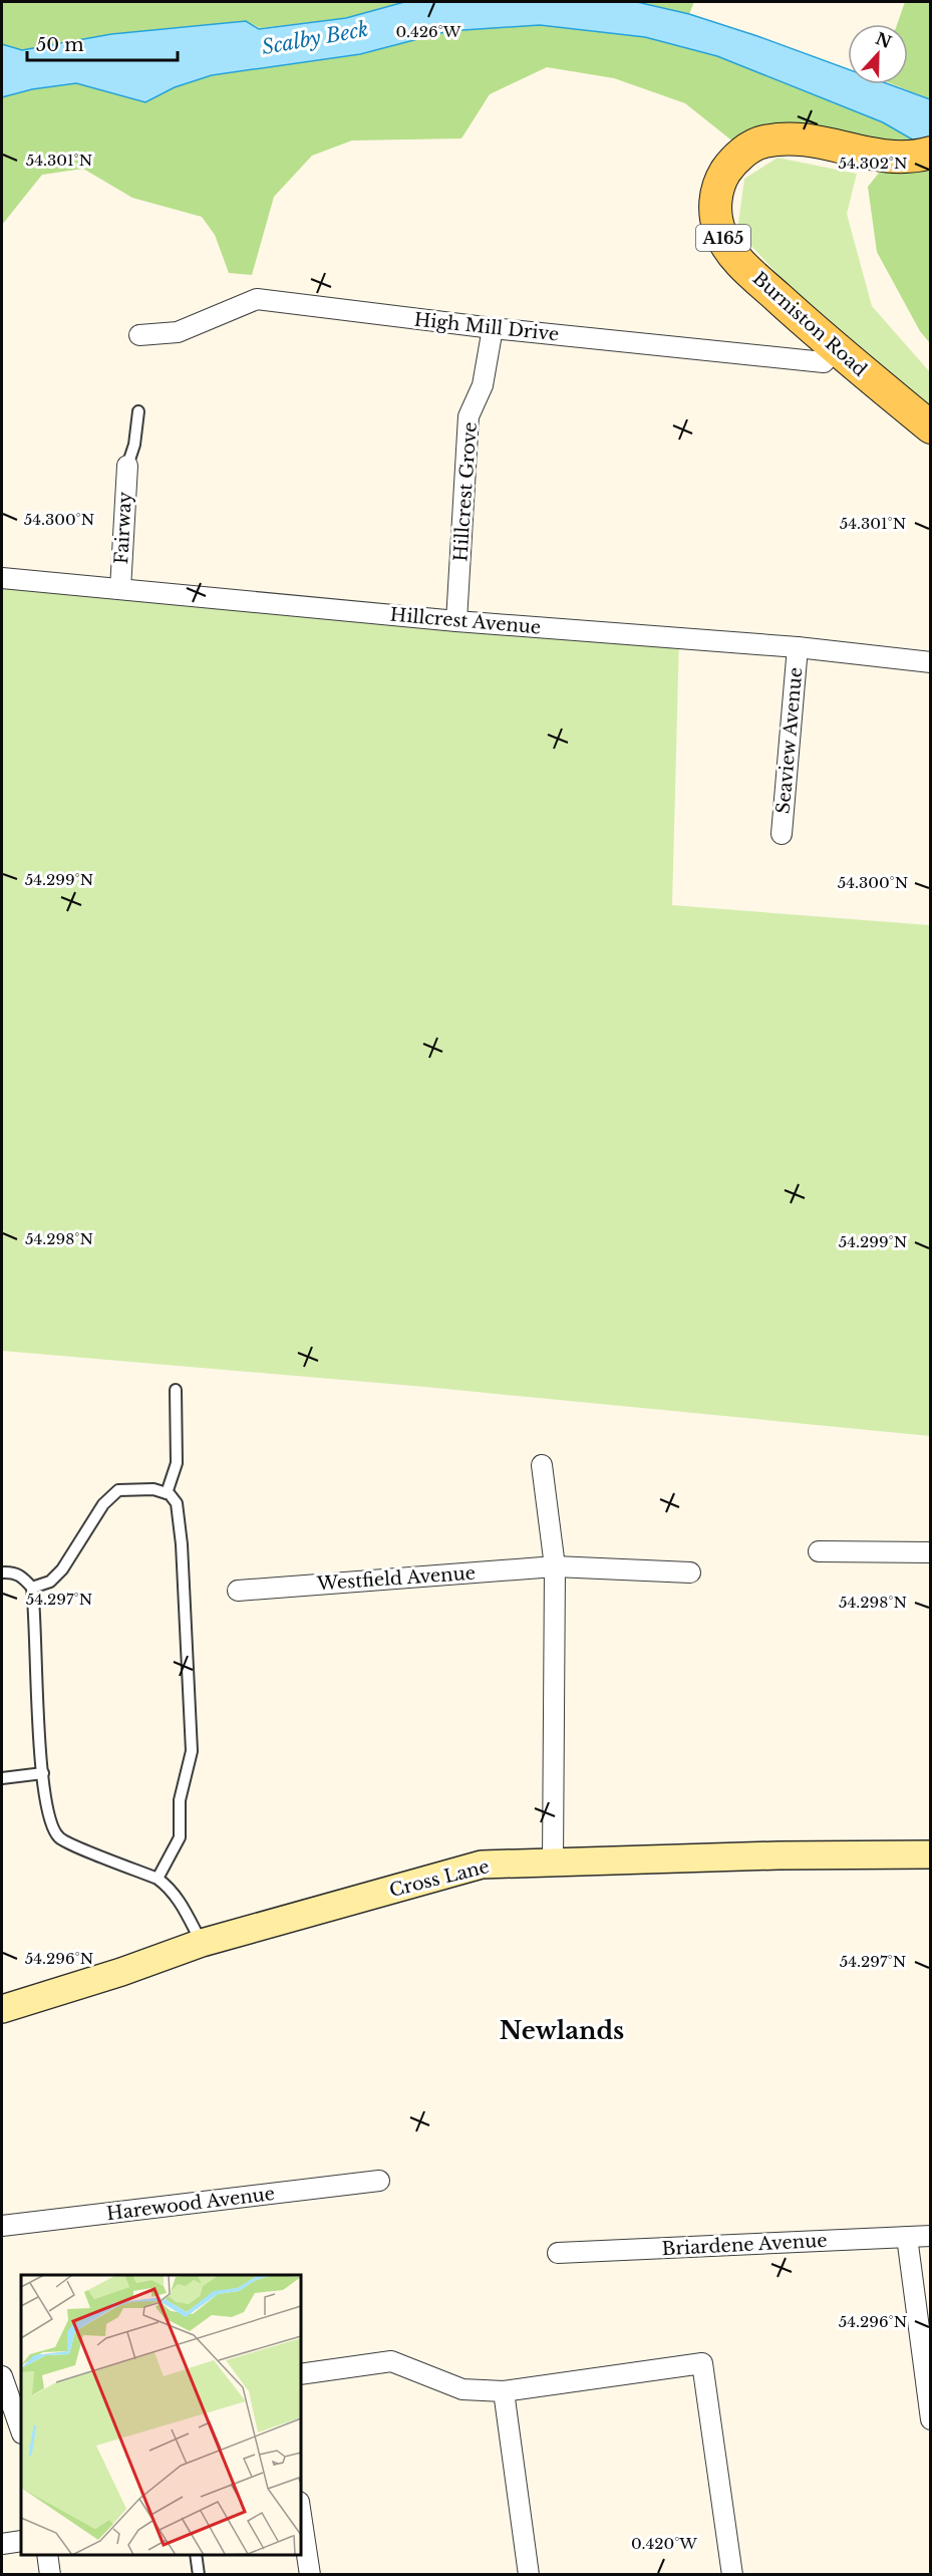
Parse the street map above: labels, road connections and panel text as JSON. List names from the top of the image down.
{
  "streets": {
    "main road": ["A165", "Burniston Road"],
    "street": [
      "High Mill Drive",
      "Hillcrest Grove",
      "Fairway",
      "Hillcrest Avenue",
      "Seaview Avenue",
      "Westfield Avenue",
      "Cross Lane",
      "Harewood Avenue",
      "Briardene Avenue"
    ]
  },
  "crossings": [
    ["Burniston Road", "High Mill Drive"],
    ["High Mill Drive", "Hillcrest Grove"],
    ["Hillcrest Grove", "Hillcrest Avenue"],
    ["Fairway", "Hillcrest Avenue"],
    ["Hillcrest Avenue", "Seaview Avenue"]
  ],
  "districts": ["Newlands"],
  "water": ["Scalby Beck"],
  "scale_bar": "50 m",
  "north": "top",
  "coordinates": [
    "0.426°W",
    "54.301°N",
    "54.302°N",
    "54.300°N",
    "54.299°N",
    "54.298°N",
    "54.297°N",
    "54.296°N",
    "0.420°W"
  ]
}
